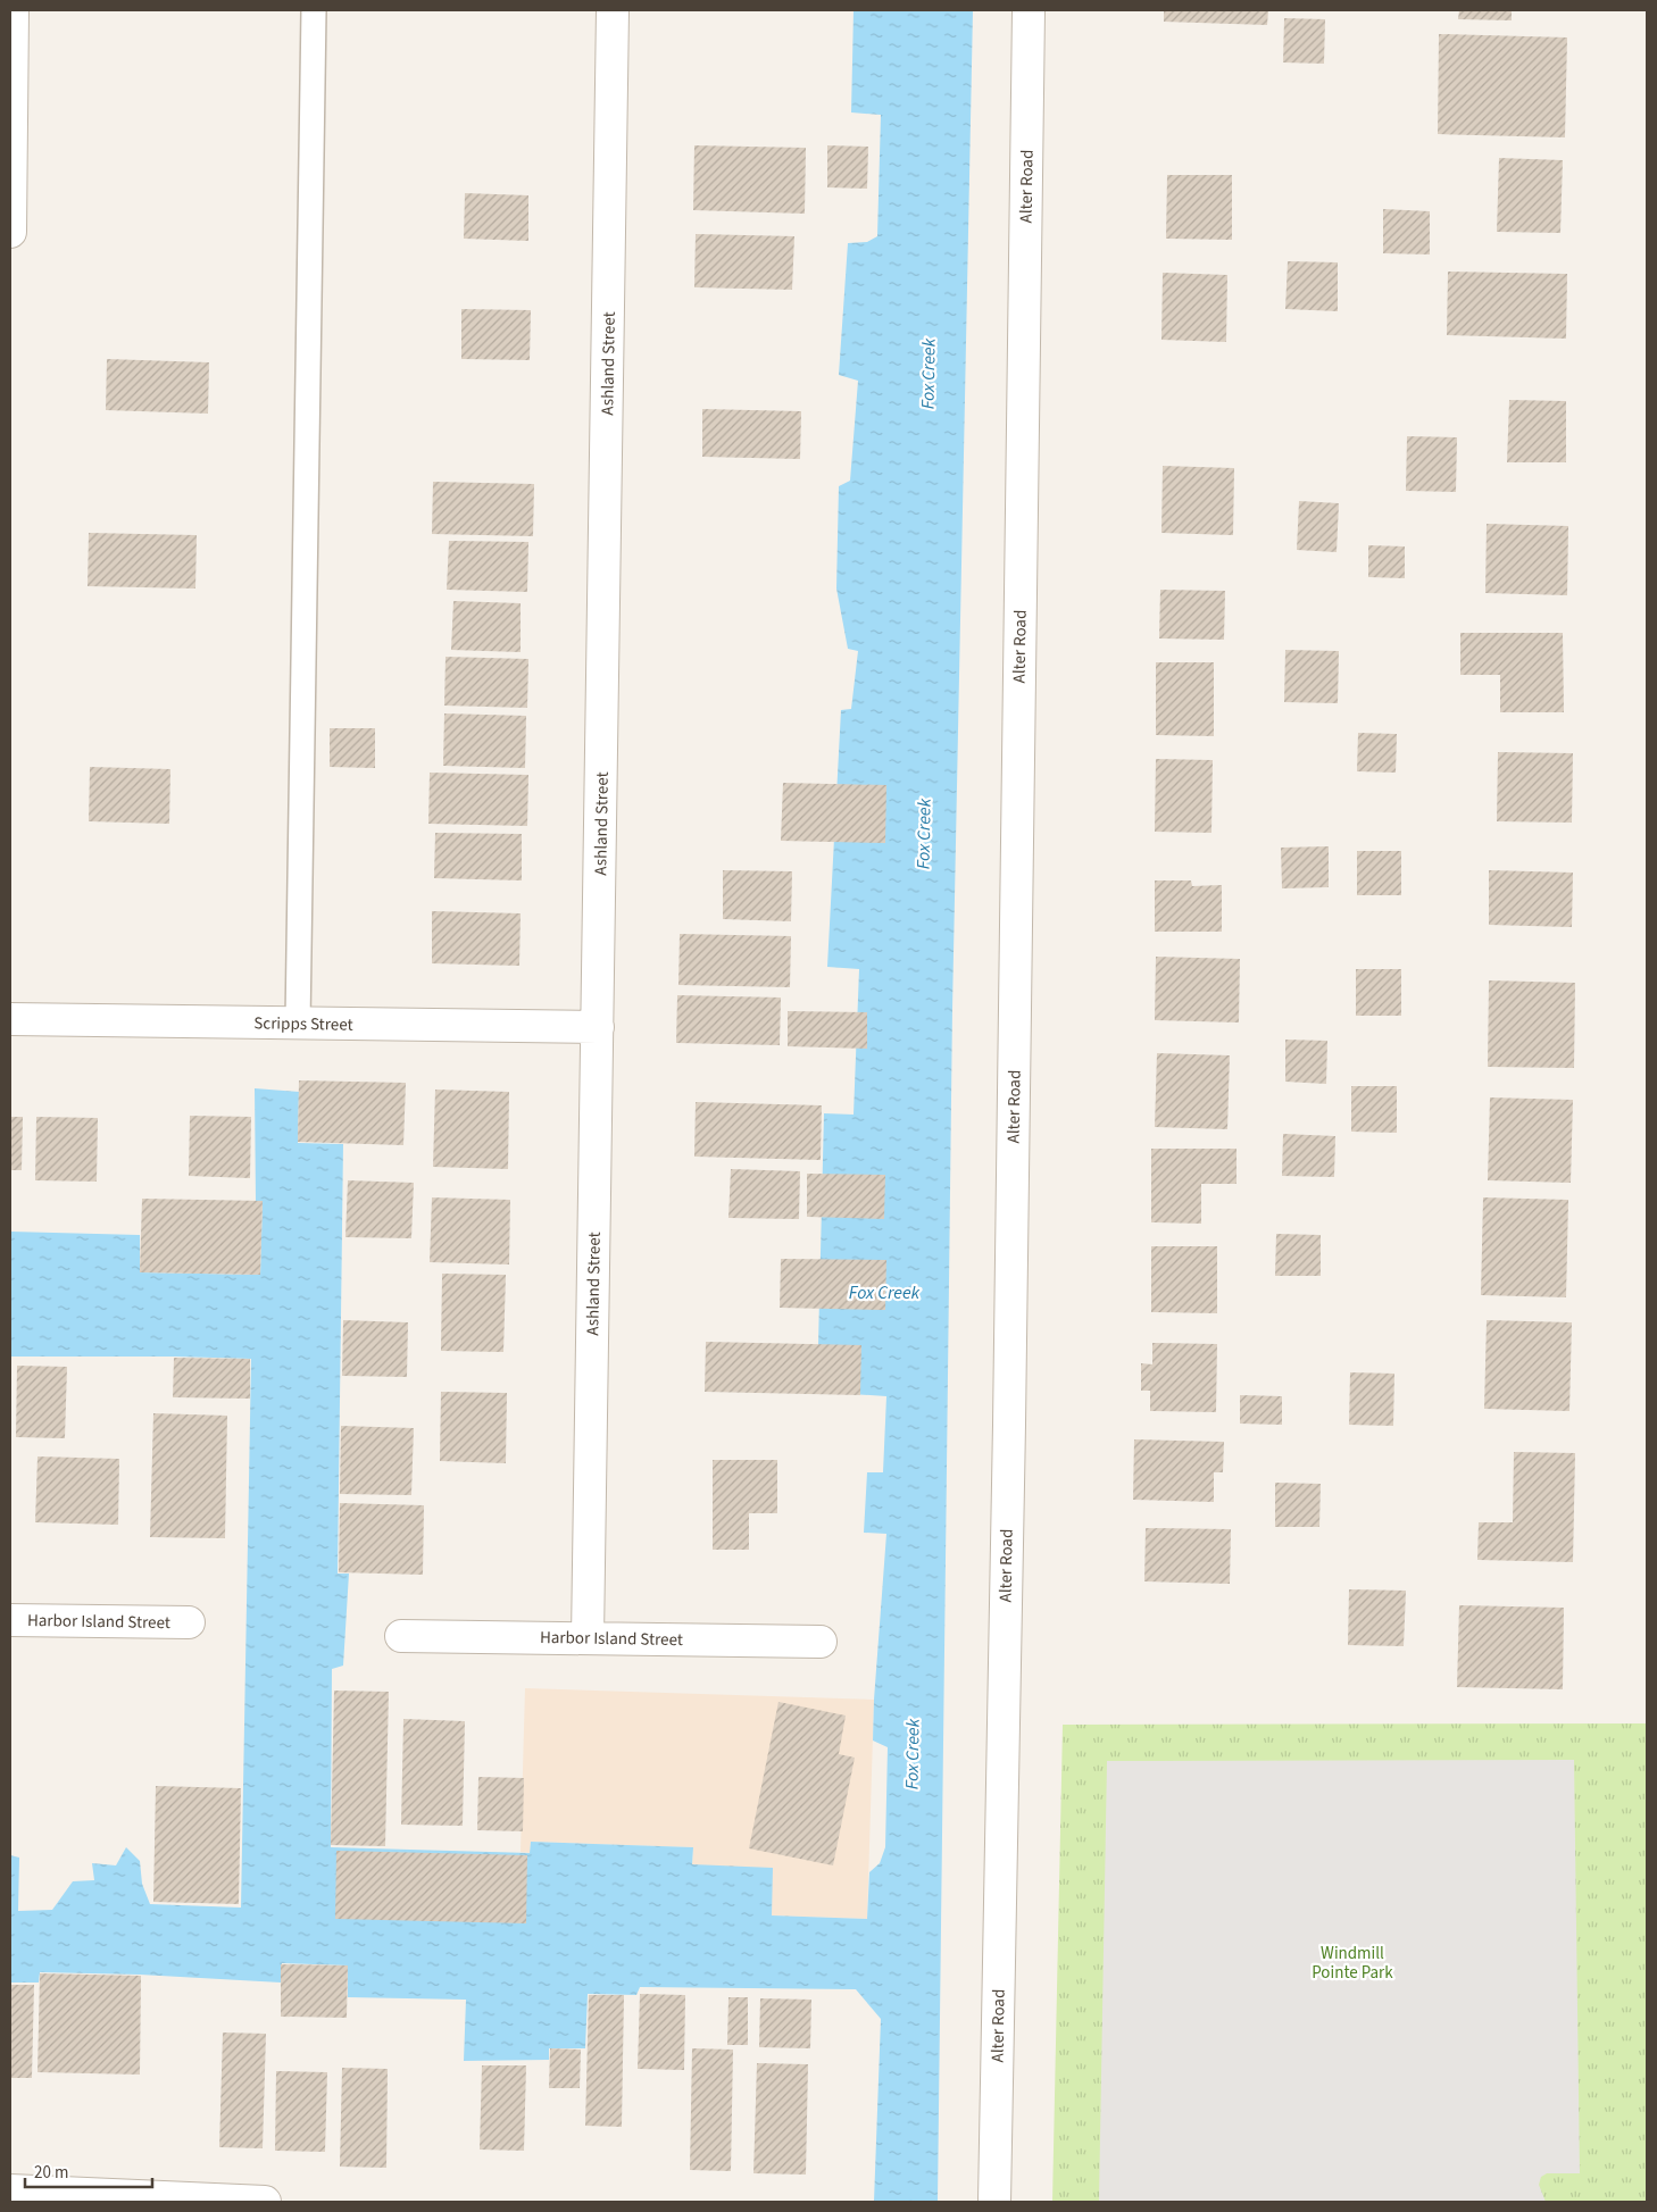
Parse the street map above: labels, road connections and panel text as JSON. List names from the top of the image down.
{
  "streets": {
    "street": [
      "Alter Road",
      "Ashland Street",
      "Scripps Street",
      "Harbor Island Street"
    ]
  },
  "crossings": [
    ["Ashland Street", "Scripps Street"],
    ["Ashland Street", "Harbor Island Street"]
  ],
  "water": ["Fox Creek"],
  "parks": ["Windmill Pointe Park"],
  "scale_bar": "20 m"
}
